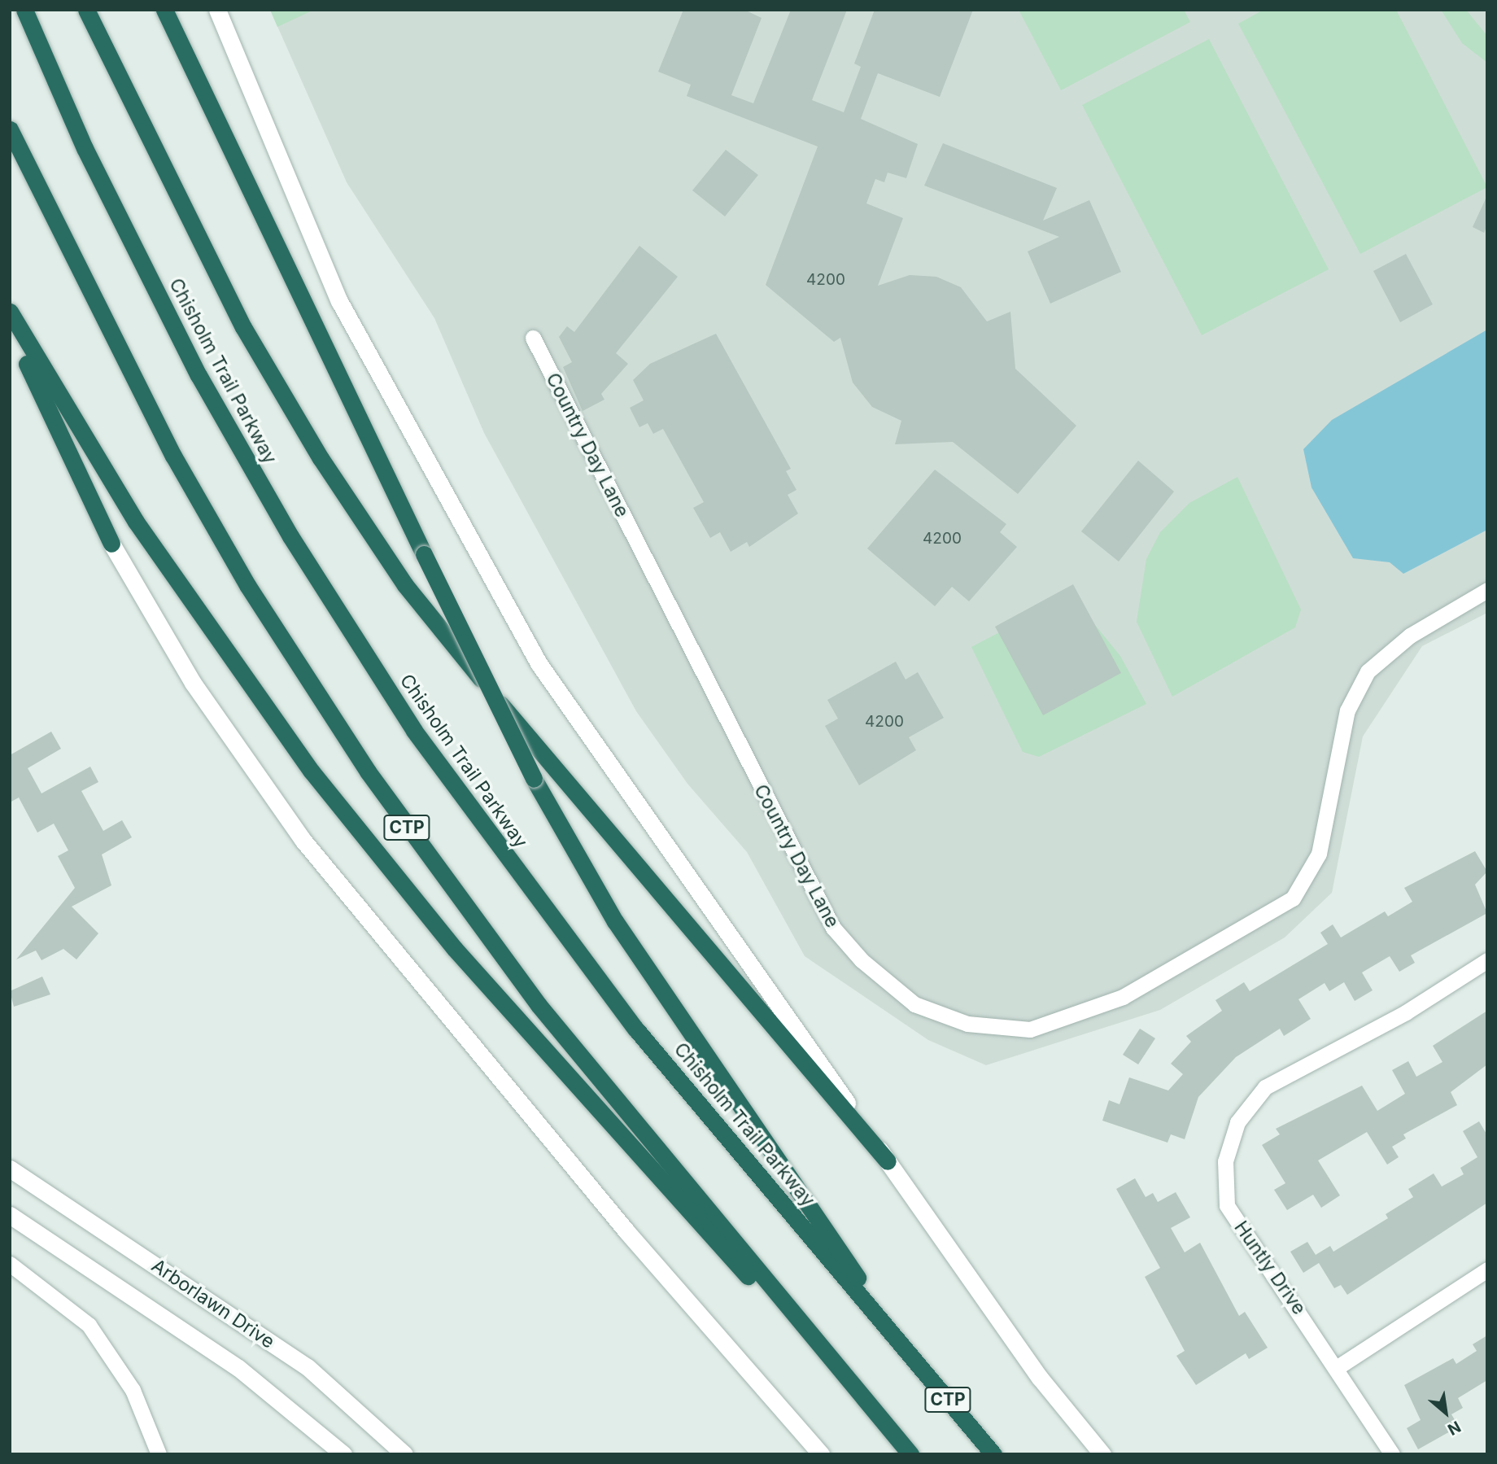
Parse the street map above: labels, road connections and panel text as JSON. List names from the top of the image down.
{
  "streets": {
    "highway": ["Chisholm Trail Parkway", "CTP"],
    "main road": ["Arborlawn Drive"],
    "street": ["Country Day Lane", "Huntly Drive"]
  },
  "house_numbers": ["4200", "4200", "4200"],
  "north": "bottom right"
}
